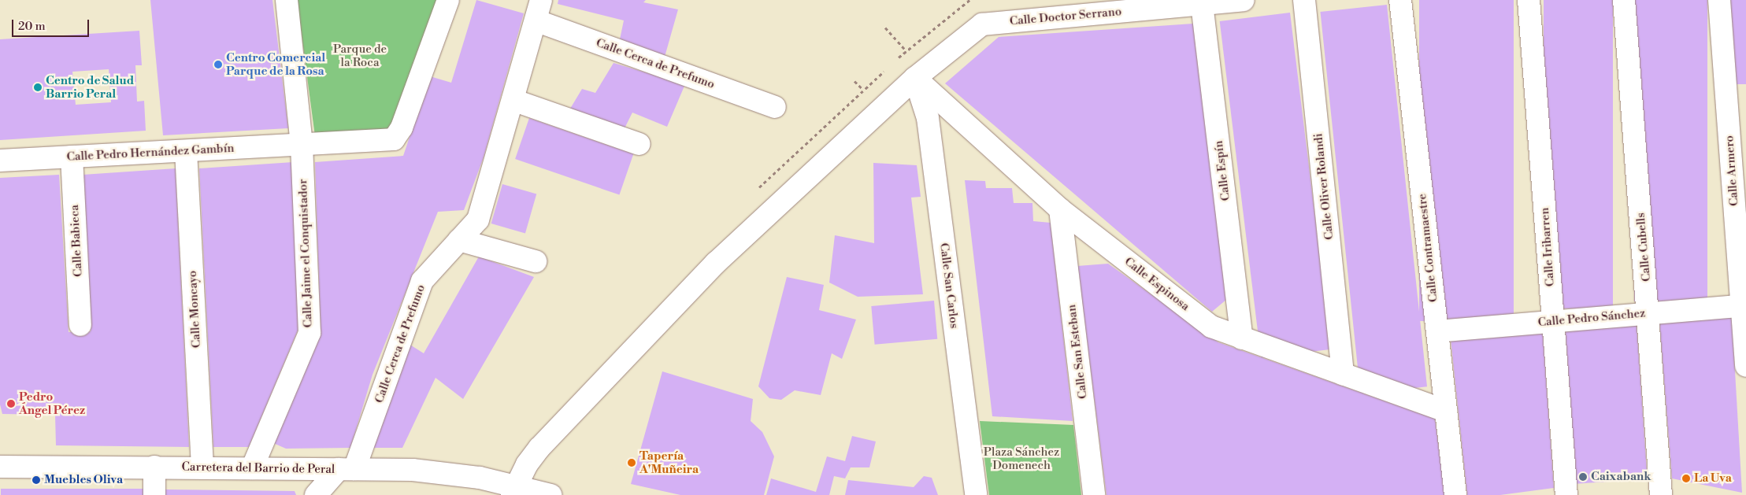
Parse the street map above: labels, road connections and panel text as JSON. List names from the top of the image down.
{
  "streets": {
    "street": [
      "Calle Doctor Serrano",
      "Calle Cerca de Prefumo",
      "Calle Pedro Hernández Gambín",
      "Calle Espín",
      "Calle Armero",
      "Calle Oliver Rolandi",
      "Calle Babieca",
      "Calle Iribarren",
      "Calle Cubells",
      "Calle Contramaestre",
      "Calle Jaime el Conquistador",
      "Calle Espinosa",
      "Calle San Carlos",
      "Calle Moncayo",
      "Calle Pedro Sánchez",
      "Calle San Esteban",
      "Carretera del Barrio de Peral"
    ]
  },
  "crossings": [
    ["Calle Doctor Serrano", "Calle Espín"],
    ["Calle Doctor Serrano", "Calle Espinosa"],
    ["Calle Doctor Serrano", "Calle San Carlos"],
    ["Calle Cerca de Prefumo", "Carretera del Barrio de Peral"],
    ["Calle Pedro Hernández Gambín", "Calle Babieca"],
    ["Calle Pedro Hernández Gambín", "Calle Jaime el Conquistador"],
    ["Calle Pedro Hernández Gambín", "Calle Moncayo"],
    ["Calle Espín", "Calle Espinosa"],
    ["Calle Armero", "Calle Pedro Sánchez"],
    ["Calle Oliver Rolandi", "Calle Espinosa"],
    ["Calle Iribarren", "Calle Pedro Sánchez"],
    ["Calle Cubells", "Calle Pedro Sánchez"],
    ["Calle Contramaestre", "Calle Espinosa"],
    ["Calle Contramaestre", "Calle Pedro Sánchez"],
    ["Calle Jaime el Conquistador", "Carretera del Barrio de Peral"],
    ["Calle Espinosa", "Calle San Carlos"],
    ["Calle Espinosa", "Calle San Esteban"],
    ["Calle Moncayo", "Carretera del Barrio de Peral"]
  ],
  "parks": ["Parque de la Roca", "Plaza Sánchez Domenech"],
  "places": [
    "Centro Comercial Parque de la Rosa",
    "Centro de Salud Barrio Peral",
    "Pedro Ángel Pérez",
    "Tapería A'Muñeira",
    "Caixabank",
    "La Uva",
    "Muebles Oliva"
  ],
  "scale_bar": "20 m"
}
